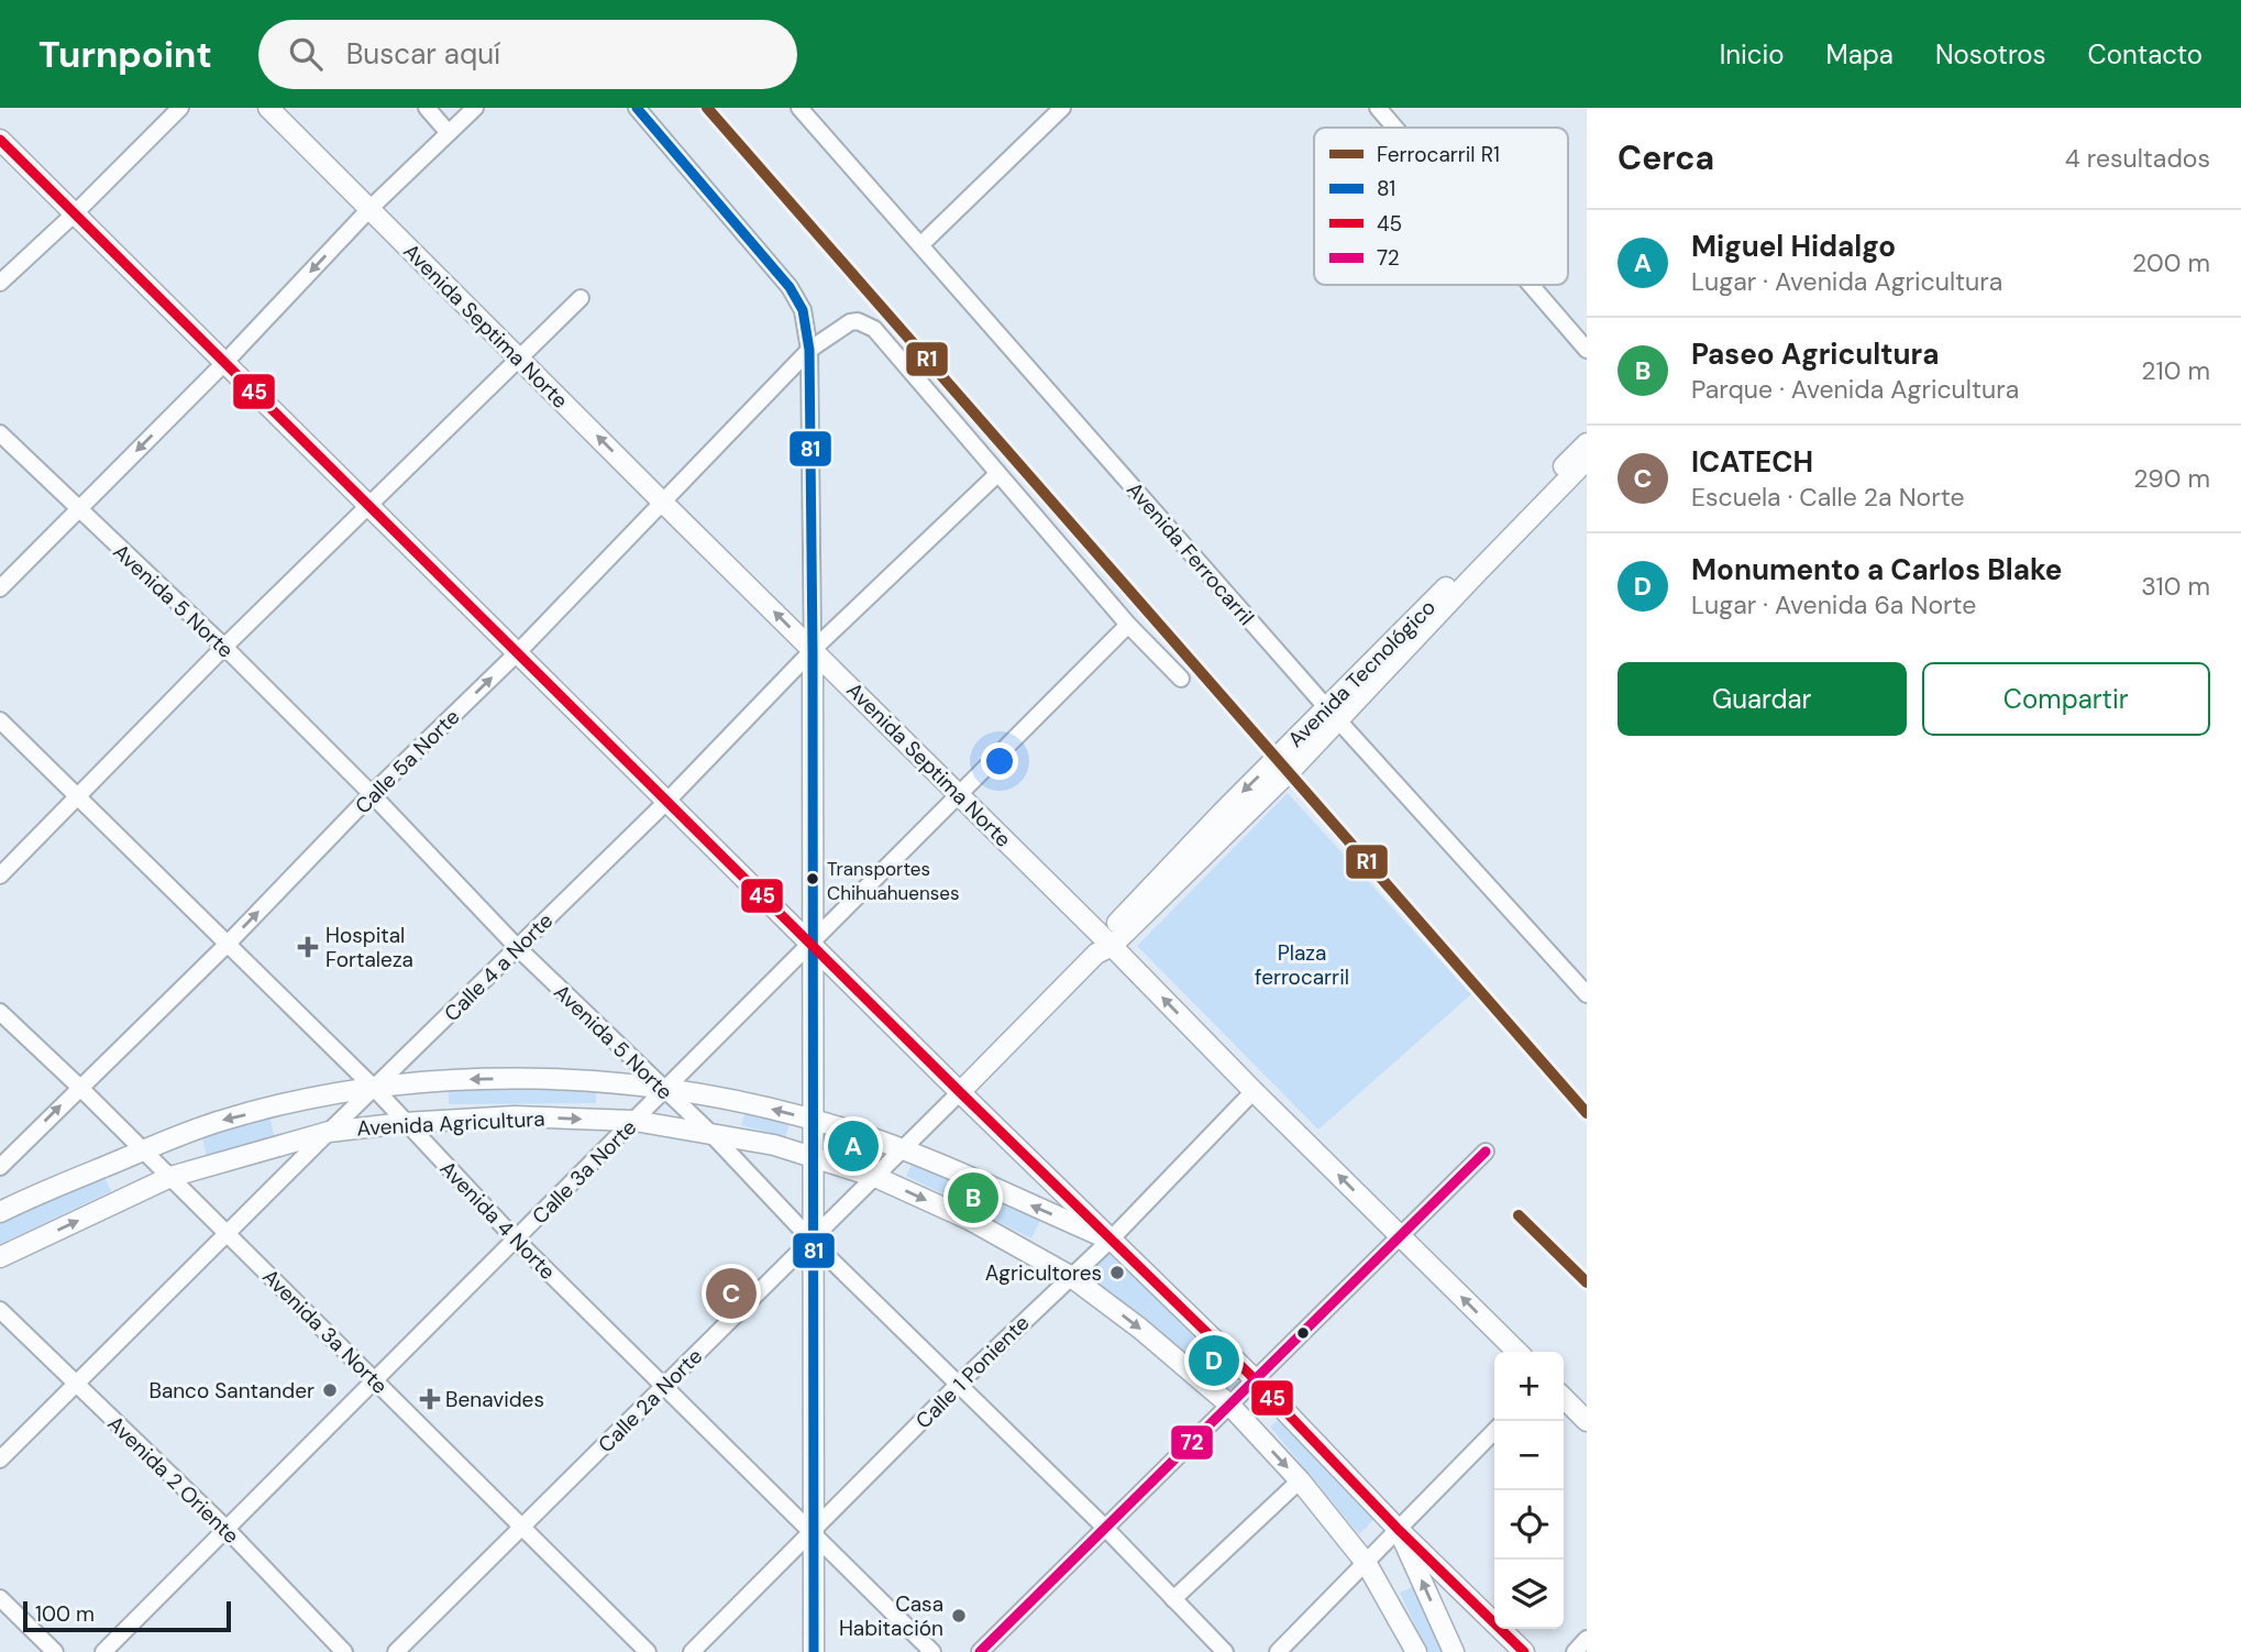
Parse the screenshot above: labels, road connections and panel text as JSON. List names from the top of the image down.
{
  "streets": {
    "main road": [
      "Avenida Septima Norte",
      "Avenida Tecnológico",
      "Avenida Agricultura",
      "Calle 2a Norte"
    ],
    "street": [
      "Avenida Ferrocarril",
      "Avenida 5 Norte",
      "Calle 5a Norte",
      "Calle 4 a Norte",
      "Calle 3a Norte",
      "Avenida 4 Norte",
      "Avenida 3a Norte",
      "Calle 1 Poniente",
      "Avenida 2 Oriente"
    ]
  },
  "crossings": [
    ["Avenida Septima Norte", "Avenida Tecnológico"],
    ["Avenida Septima Norte", "Calle 5a Norte"],
    ["Avenida Septima Norte", "Calle 4 a Norte"],
    ["Avenida Septima Norte", "Calle 3a Norte"],
    ["Avenida Septima Norte", "Calle 1 Poniente"],
    ["Avenida Septima Norte", "Calle 2a Norte"],
    ["Avenida Ferrocarril", "Avenida Tecnológico"],
    ["Avenida 5 Norte", "Calle 5a Norte"],
    ["Avenida 5 Norte", "Calle 4 a Norte"],
    ["Avenida 5 Norte", "Avenida Agricultura"],
    ["Avenida 5 Norte", "Calle 3a Norte"],
    ["Avenida 5 Norte", "Calle 1 Poniente"],
    ["Avenida 5 Norte", "Calle 2a Norte"],
    ["Avenida Tecnológico", "Calle 2a Norte"],
    ["Calle 5a Norte", "Calle 4 a Norte"],
    ["Calle 5a Norte", "Calle 3a Norte"],
    ["Calle 5a Norte", "Avenida 4 Norte"],
    ["Calle 5a Norte", "Avenida 3a Norte"],
    ["Calle 4 a Norte", "Avenida Agricultura"],
    ["Calle 4 a Norte", "Avenida 4 Norte"],
    ["Calle 4 a Norte", "Avenida 3a Norte"],
    ["Calle 4 a Norte", "Avenida 2 Oriente"],
    ["Avenida Agricultura", "Calle 3a Norte"],
    ["Avenida Agricultura", "Avenida 4 Norte"],
    ["Avenida Agricultura", "Avenida 3a Norte"],
    ["Avenida Agricultura", "Calle 1 Poniente"],
    ["Avenida Agricultura", "Calle 2a Norte"],
    ["Calle 3a Norte", "Avenida 4 Norte"],
    ["Calle 3a Norte", "Avenida 3a Norte"],
    ["Calle 3a Norte", "Avenida 2 Oriente"],
    ["Avenida 4 Norte", "Calle 1 Poniente"],
    ["Avenida 4 Norte", "Calle 2a Norte"],
    ["Avenida 3a Norte", "Calle 2a Norte"]
  ],
  "one_way": ["Avenida Septima Norte"],
  "parks": ["Plaza ferrocarril"],
  "places": {
    "other": [
      "Transportes Chihuahuenses",
      "Agricultores",
      "Banco Santander",
      "Casa Habitación"
    ],
    "health": ["Hospital Fortaleza", "Benavides"]
  },
  "lines": [
    "rail line R1",
    "transit line 81",
    "transit line 45",
    "transit line 72"
  ],
  "legend": [
    "Ferrocarril R1",
    "81",
    "45",
    "72"
  ],
  "scale_bar": "100 m",
  "page": {
    "header": "Turnpoint",
    "search": "Buscar aquí",
    "nav": [
      "Inicio",
      "Mapa",
      "Nosotros",
      "Contacto"
    ],
    "heading": ["Cerca", "4 resultados"],
    "list": [
      {
        "mark": "A",
        "name": "Miguel Hidalgo",
        "note": "Lugar · Avenida Agricultura",
        "value": "200 m"
      },
      {
        "mark": "B",
        "name": "Paseo Agricultura",
        "note": "Parque · Avenida Agricultura",
        "value": "210 m"
      },
      {
        "mark": "C",
        "name": "ICATECH",
        "note": "Escuela · Calle 2a Norte",
        "value": "290 m"
      },
      {
        "mark": "D",
        "name": "Monumento a Carlos Blake",
        "note": "Lugar · Avenida 6a Norte",
        "value": "310 m"
      }
    ],
    "buttons": ["Guardar", "Compartir"],
    "pins": [
      "A",
      "B",
      "C",
      "D"
    ],
    "map_buttons": ["+", "−"],
    "scale": "100 m"
  }
}
